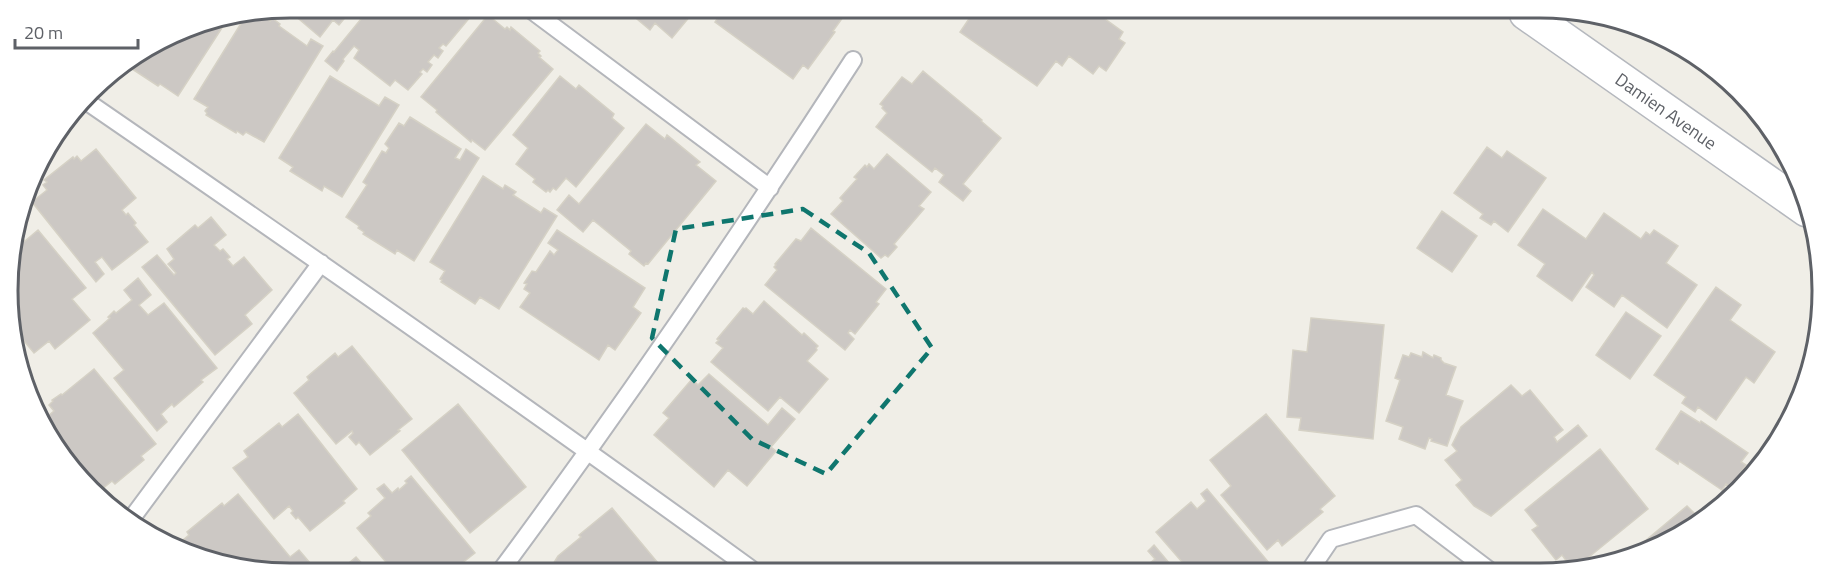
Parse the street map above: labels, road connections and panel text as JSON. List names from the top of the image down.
{
  "streets": {
    "main road": ["Damien Avenue"]
  },
  "scale_bar": "20 m"
}
